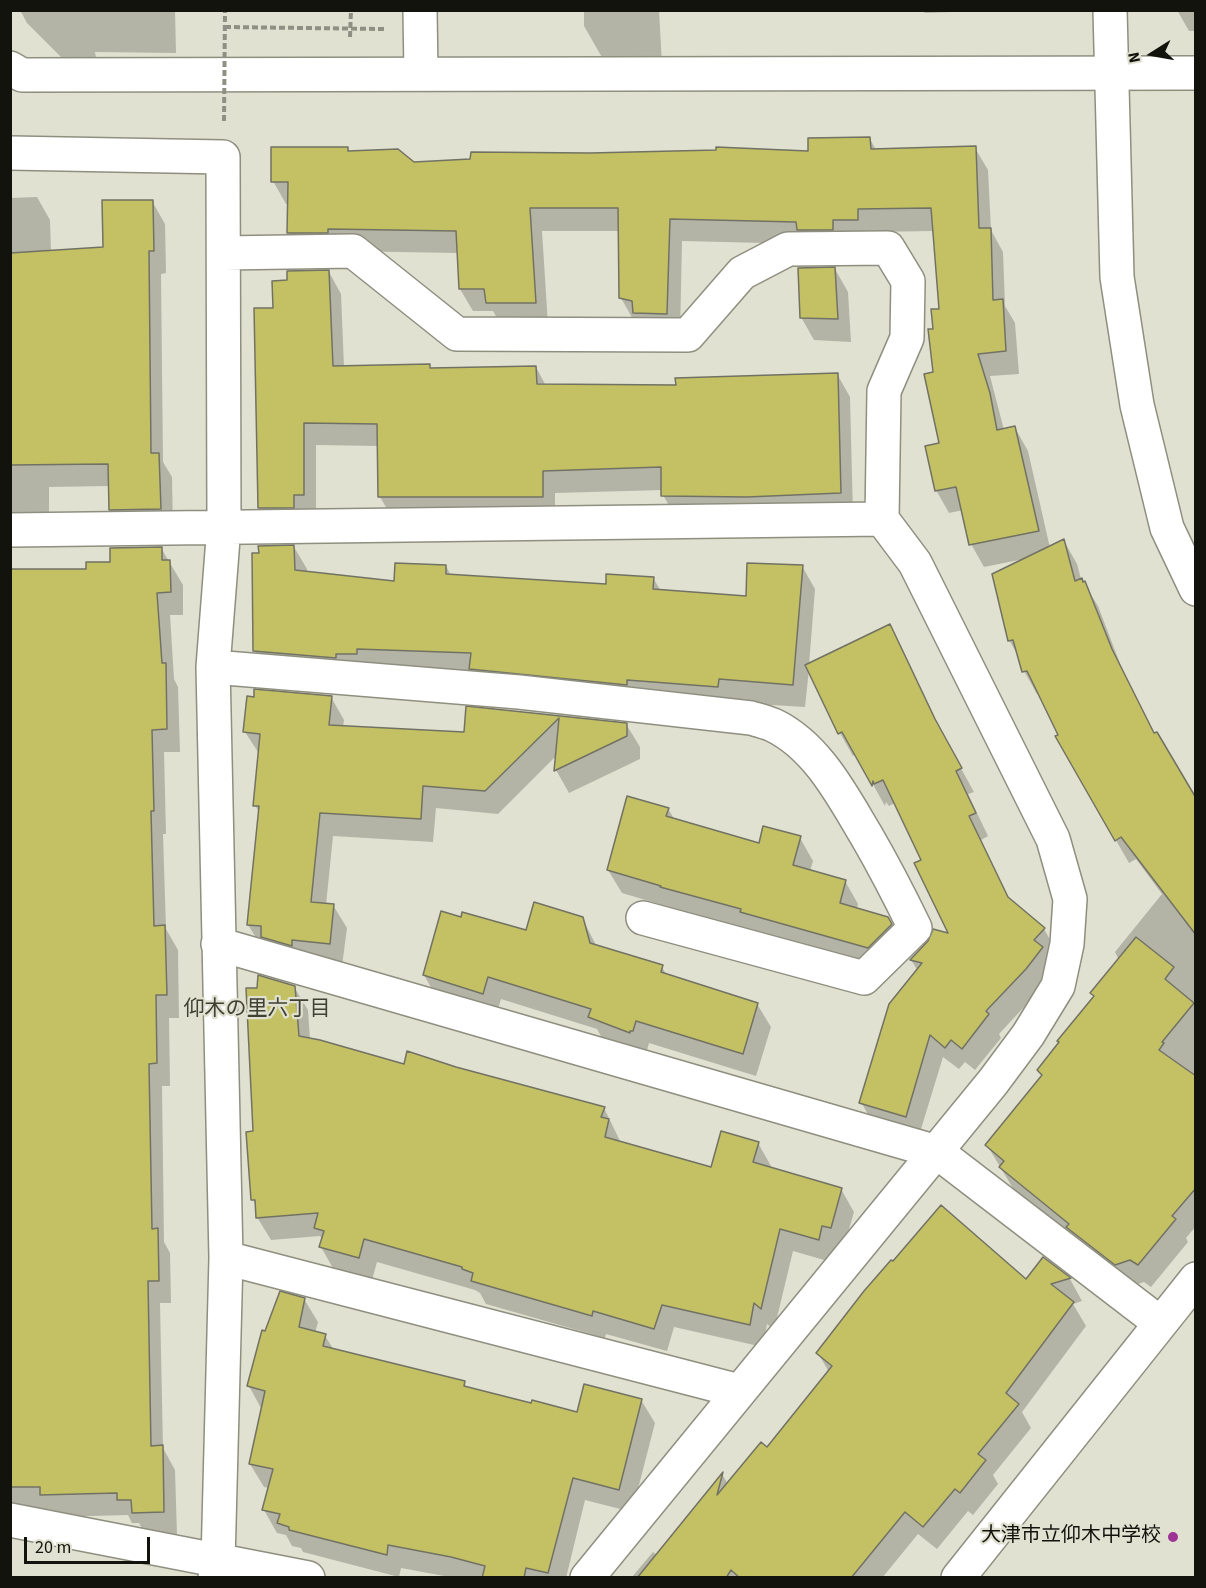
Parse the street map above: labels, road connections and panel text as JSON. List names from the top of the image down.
{
  "districts": ["仰木の里六丁目"],
  "places": ["大津市立仰木中学校"],
  "scale_bar": "20 m",
  "north": "left"
}
